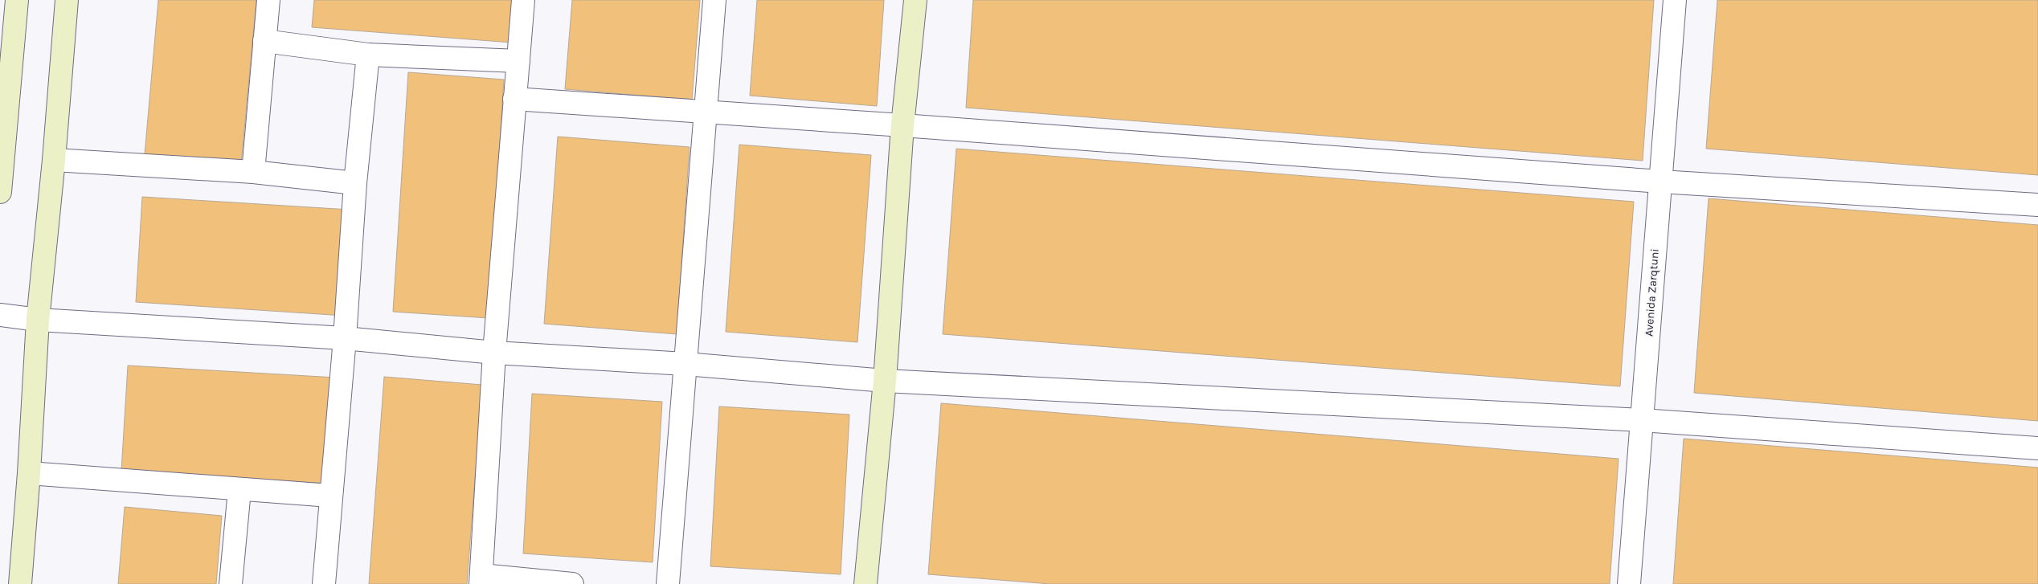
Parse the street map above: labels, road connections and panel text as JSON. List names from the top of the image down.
{
  "streets": {
    "street": ["Avenida Zarqtuni"]
  }
}
